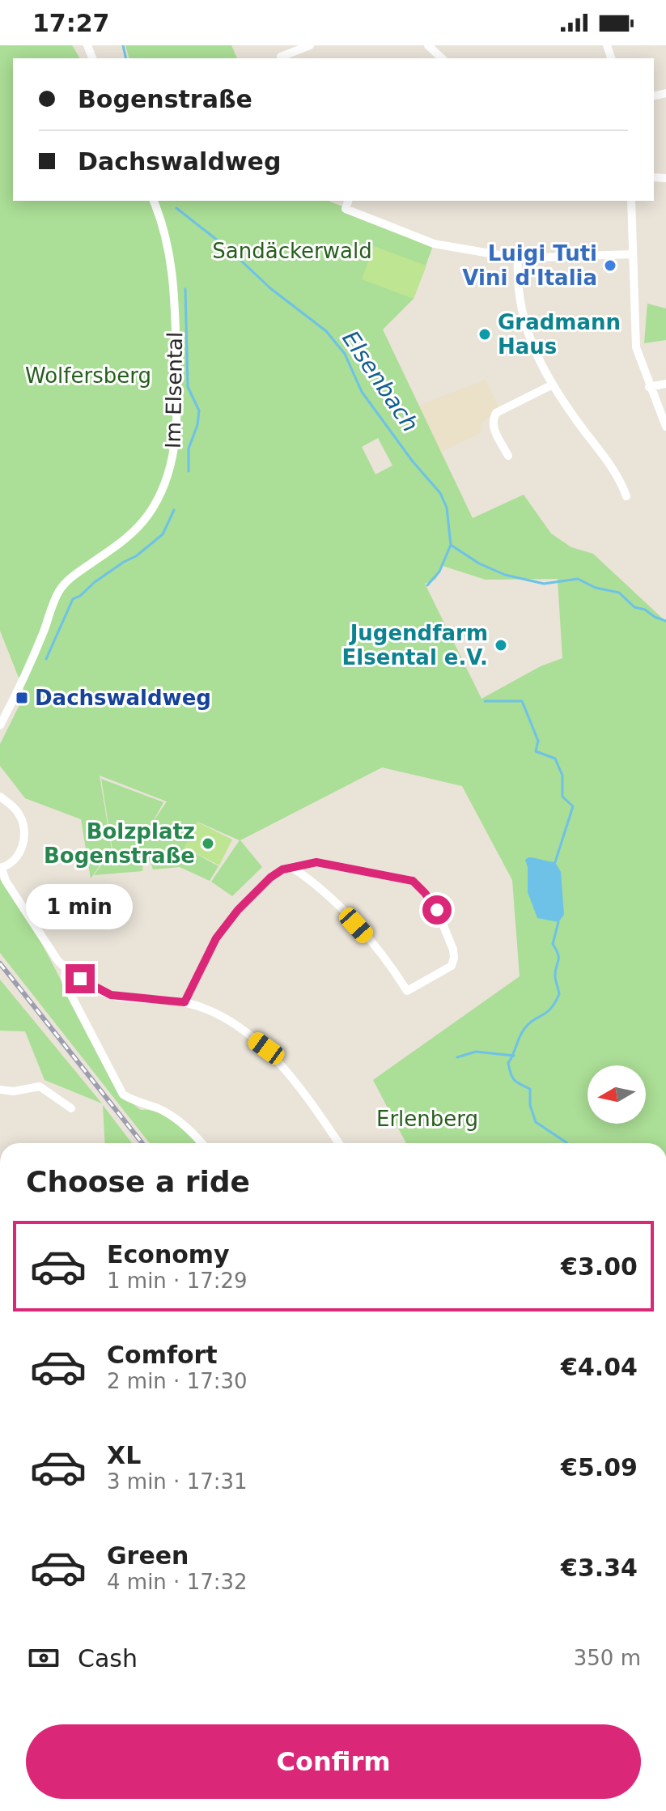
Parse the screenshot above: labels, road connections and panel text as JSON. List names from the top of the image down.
{
  "streets": {
    "street": ["Im Elsental"]
  },
  "water": ["Elsenbach"],
  "parks": ["Sandäckerwald", "Wolfersberg", "Erlenberg"],
  "places": {
    "other": [
      "Luigi Tuti Vini d'Italia",
      "Gradmann Haus",
      "Jugendfarm Elsental e.V.",
      "Bolzplatz Bogenstraße"
    ],
    "transit": ["Dachswaldweg"]
  },
  "north": "left",
  "page": {
    "status": "17:27",
    "banner": ["Bogenstraße", "Dachswaldweg"],
    "bubble": "1 min",
    "heading": "Choose a ride",
    "list": [
      {
        "name": "Economy",
        "note": "1 min · 17:29",
        "value": "€3.00"
      },
      {
        "name": "Comfort",
        "note": "2 min · 17:30",
        "value": "€4.04"
      },
      {
        "name": "XL",
        "note": "3 min · 17:31",
        "value": "€5.09"
      },
      {
        "name": "Green",
        "note": "4 min · 17:32",
        "value": "€3.34"
      }
    ],
    "pay": ["Cash", "350 m"],
    "buttons": "Confirm"
  }
}
